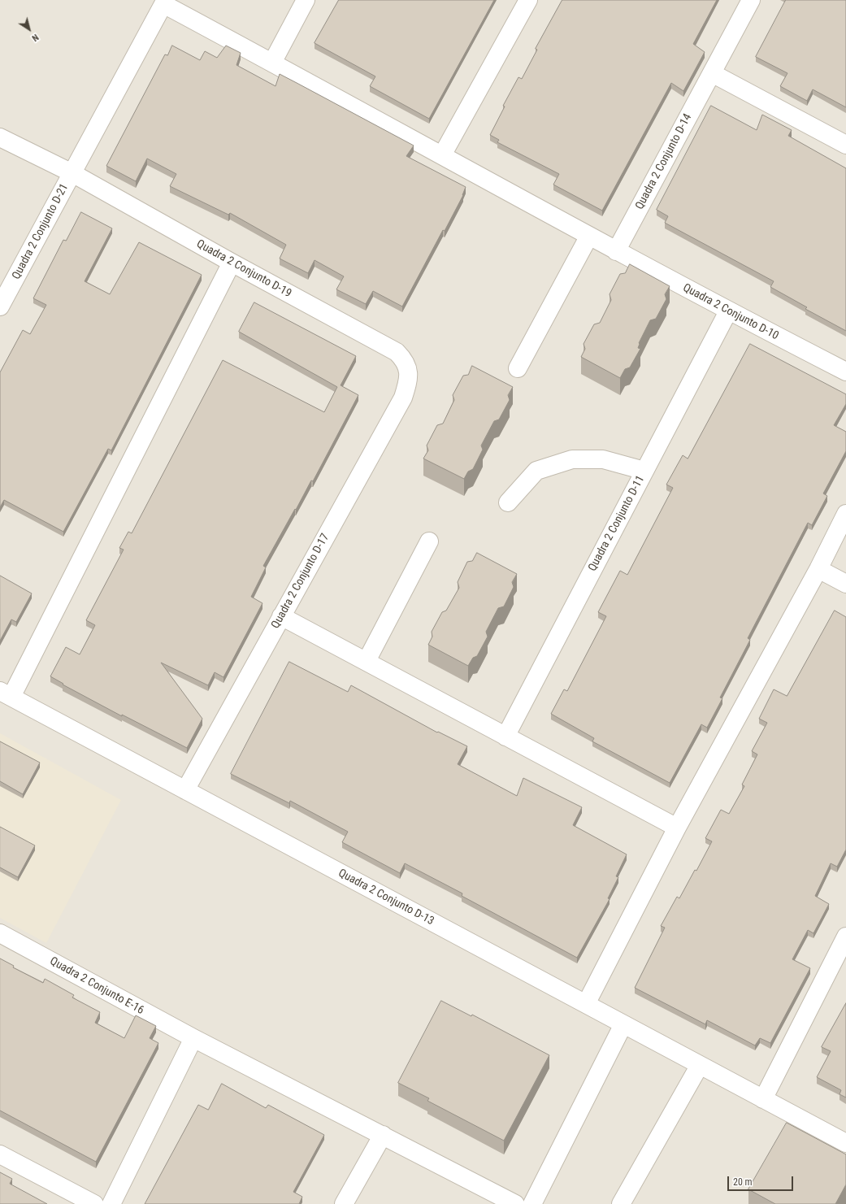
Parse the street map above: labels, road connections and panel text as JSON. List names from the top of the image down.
{
  "streets": {
    "street": [
      "Quadra 2 Conjunto D-14",
      "Quadra 2 Conjunto D-21",
      "Quadra 2 Conjunto D-19",
      "Quadra 2 Conjunto D-10",
      "Quadra 2 Conjunto D-11",
      "Quadra 2 Conjunto D-17",
      "Quadra 2 Conjunto D-13",
      "Quadra 2 Conjunto E-16"
    ]
  },
  "crossings": [
    ["Quadra 2 Conjunto D-14", "Quadra 2 Conjunto D-10"],
    ["Quadra 2 Conjunto D-21", "Quadra 2 Conjunto D-19"],
    ["Quadra 2 Conjunto D-19", "Quadra 2 Conjunto D-17"],
    ["Quadra 2 Conjunto D-10", "Quadra 2 Conjunto D-11"],
    ["Quadra 2 Conjunto D-17", "Quadra 2 Conjunto D-13"]
  ],
  "scale_bar": "20 m",
  "north": "bottom right"
}
